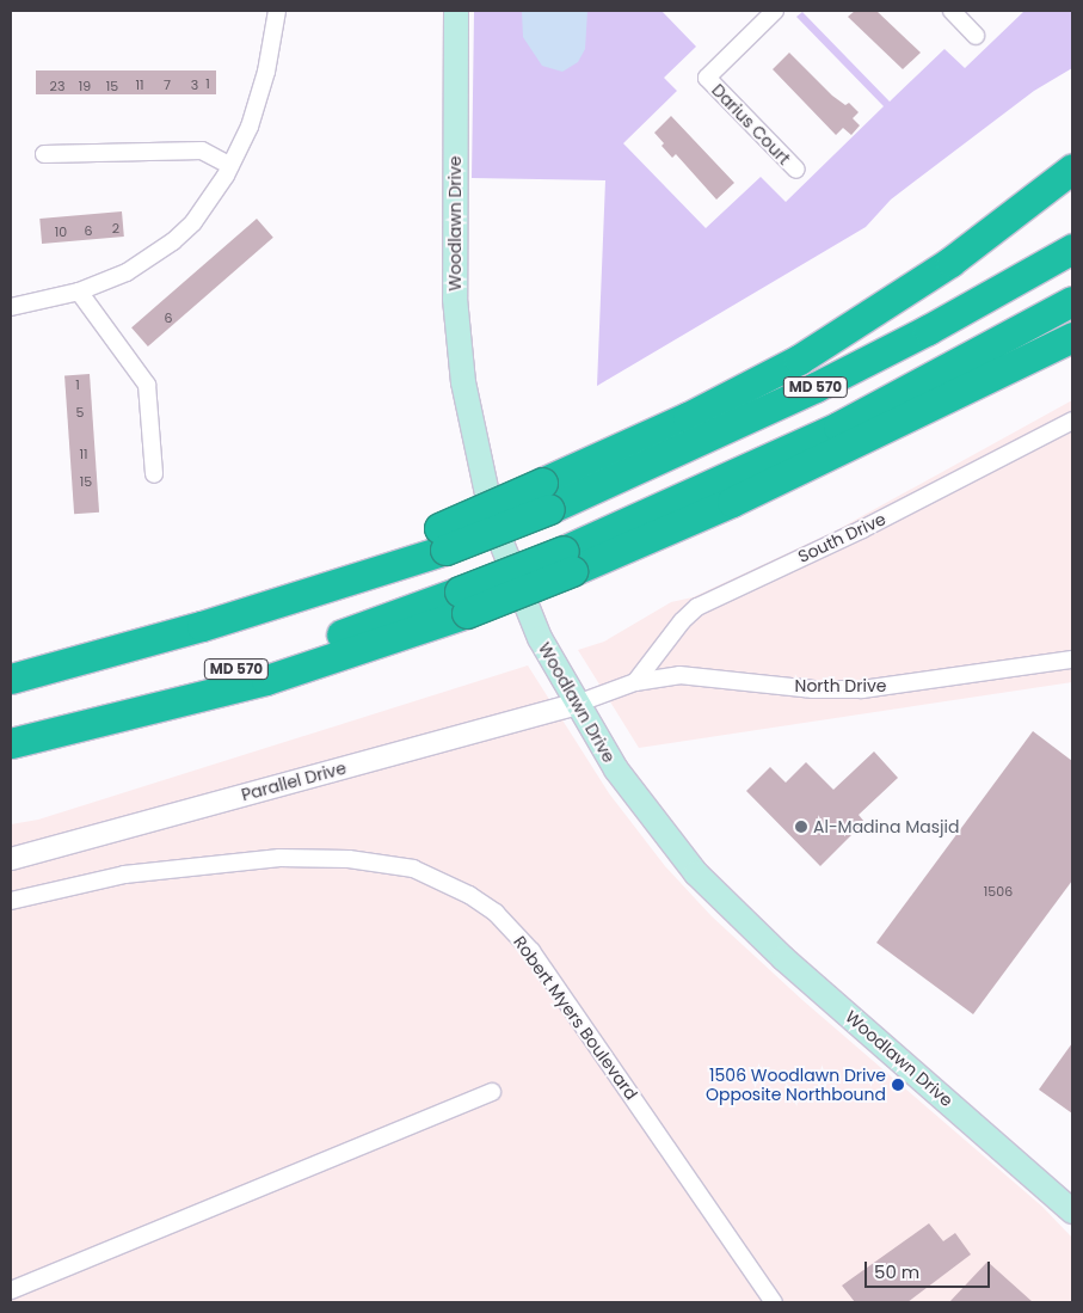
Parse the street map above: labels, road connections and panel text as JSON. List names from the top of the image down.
{
  "streets": {
    "highway": ["MD 570"],
    "main road": ["Woodlawn Drive"],
    "street": [
      "Darius Court",
      "South Drive",
      "North Drive",
      "Parallel Drive",
      "Robert Myers Boulevard"
    ]
  },
  "crossings": [
    ["Woodlawn Drive", "North Drive"],
    ["Woodlawn Drive", "Parallel Drive"],
    ["South Drive", "North Drive"],
    ["North Drive", "Parallel Drive"]
  ],
  "places": ["Al-Madina Masjid", "1506 Woodlawn Drive Opposite Northbound"],
  "house_numbers": [
    "1",
    "11",
    "7",
    "3",
    "23",
    "19",
    "15",
    "2",
    "6",
    "10",
    "6",
    "1",
    "5",
    "11",
    "15",
    "1506"
  ],
  "scale_bar": "50 m"
}
